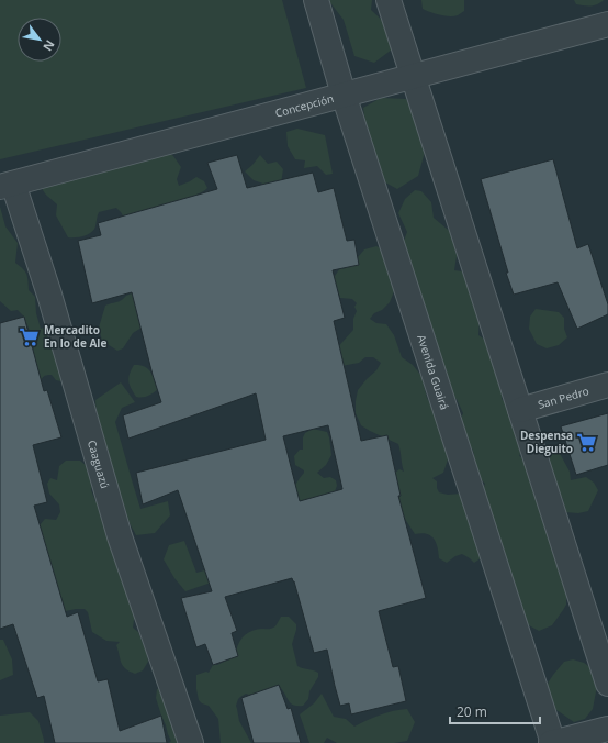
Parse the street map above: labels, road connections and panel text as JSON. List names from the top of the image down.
{
  "streets": {
    "street": [
      "Concepción",
      "Avenida Guairá",
      "San Pedro",
      "Caaguazú"
    ]
  },
  "crossings": [
    ["Concepción", "Avenida Guairá"],
    ["Concepción", "Caaguazú"]
  ],
  "places": {
    "supermarket": ["Mercadito En lo de Ale", "Despensa Dieguito"]
  },
  "scale_bar": "20 m",
  "north": "bottom right"
}
